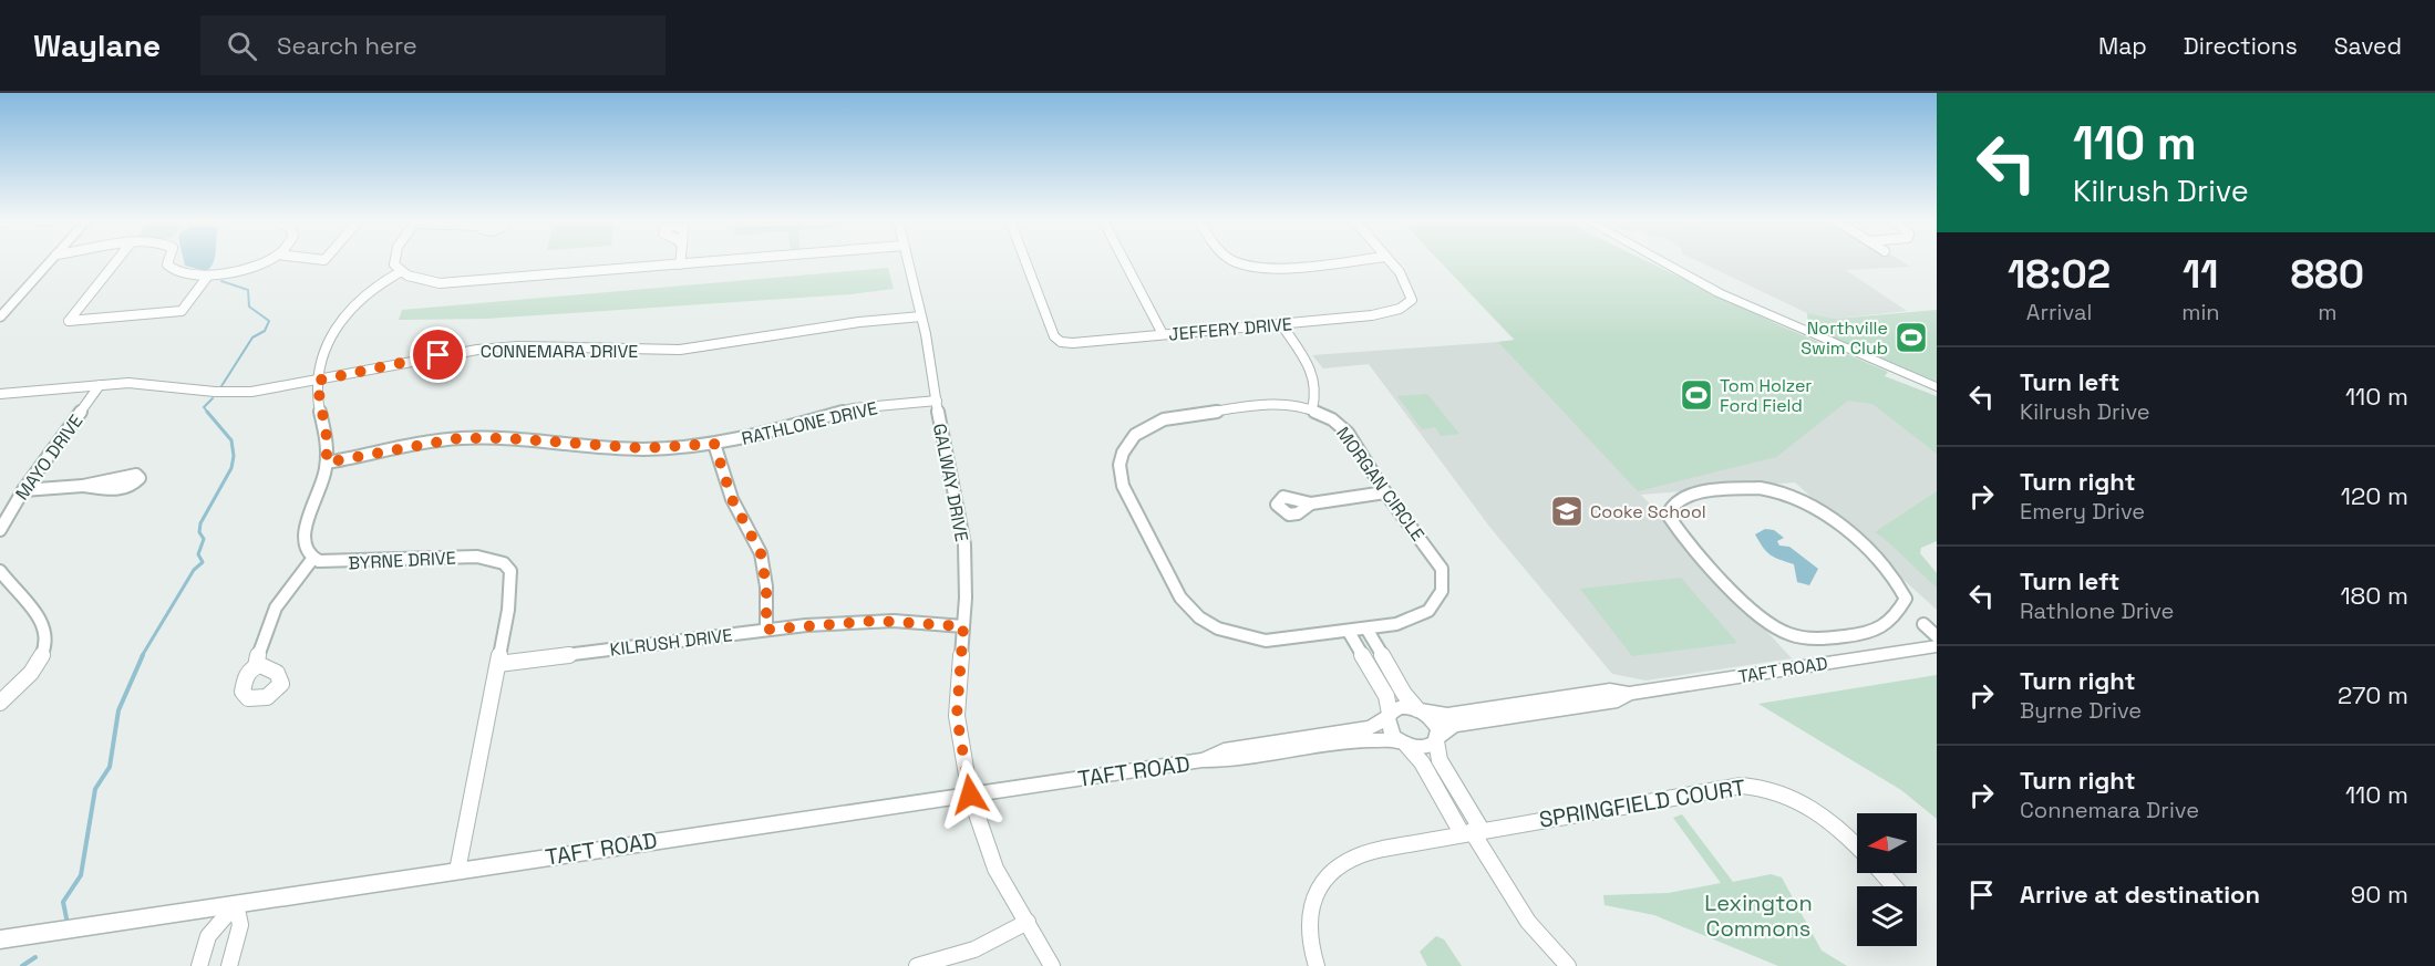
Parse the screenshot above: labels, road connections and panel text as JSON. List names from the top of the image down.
{
  "streets": {
    "street": [
      "JEFFERY DRIVE",
      "CONNEMARA DRIVE",
      "RATHLONE DRIVE",
      "MAYO DRIVE",
      "GALWAY DRIVE",
      "MORGAN CIRCLE",
      "BYRNE DRIVE",
      "KILRUSH DRIVE",
      "TAFT ROAD",
      "SPRINGFIELD COURT"
    ]
  },
  "crossings": [
    ["CONNEMARA DRIVE", "MAYO DRIVE"],
    ["CONNEMARA DRIVE", "GALWAY DRIVE"],
    ["RATHLONE DRIVE", "GALWAY DRIVE"],
    ["GALWAY DRIVE", "KILRUSH DRIVE"],
    ["GALWAY DRIVE", "TAFT ROAD"],
    ["BYRNE DRIVE", "KILRUSH DRIVE"],
    ["BYRNE DRIVE", "TAFT ROAD"]
  ],
  "parks": ["Lexington Commons"],
  "places": {
    "sports": ["Northville Swim Club", "Tom Holzer Ford Field"],
    "school or university": ["Cooke School"]
  },
  "north": "left",
  "page": {
    "header": "Waylane",
    "search": "Search here",
    "nav": ["Map", "Directions", "Saved"],
    "turn": ["110 m", "Kilrush Drive"],
    "eta": [
      "18:02",
      "Arrival",
      "11",
      "min",
      "880",
      "m"
    ],
    "list": [
      {
        "name": "Turn left",
        "note": "Kilrush Drive",
        "value": "110 m"
      },
      {
        "name": "Turn right",
        "note": "Emery Drive",
        "value": "120 m"
      },
      {
        "name": "Turn left",
        "note": "Rathlone Drive",
        "value": "180 m"
      },
      {
        "name": "Turn right",
        "note": "Byrne Drive",
        "value": "270 m"
      },
      {
        "name": "Turn right",
        "note": "Connemara Drive",
        "value": "110 m"
      },
      {
        "name": "Arrive at destination",
        "value": "90 m"
      }
    ]
  }
}
